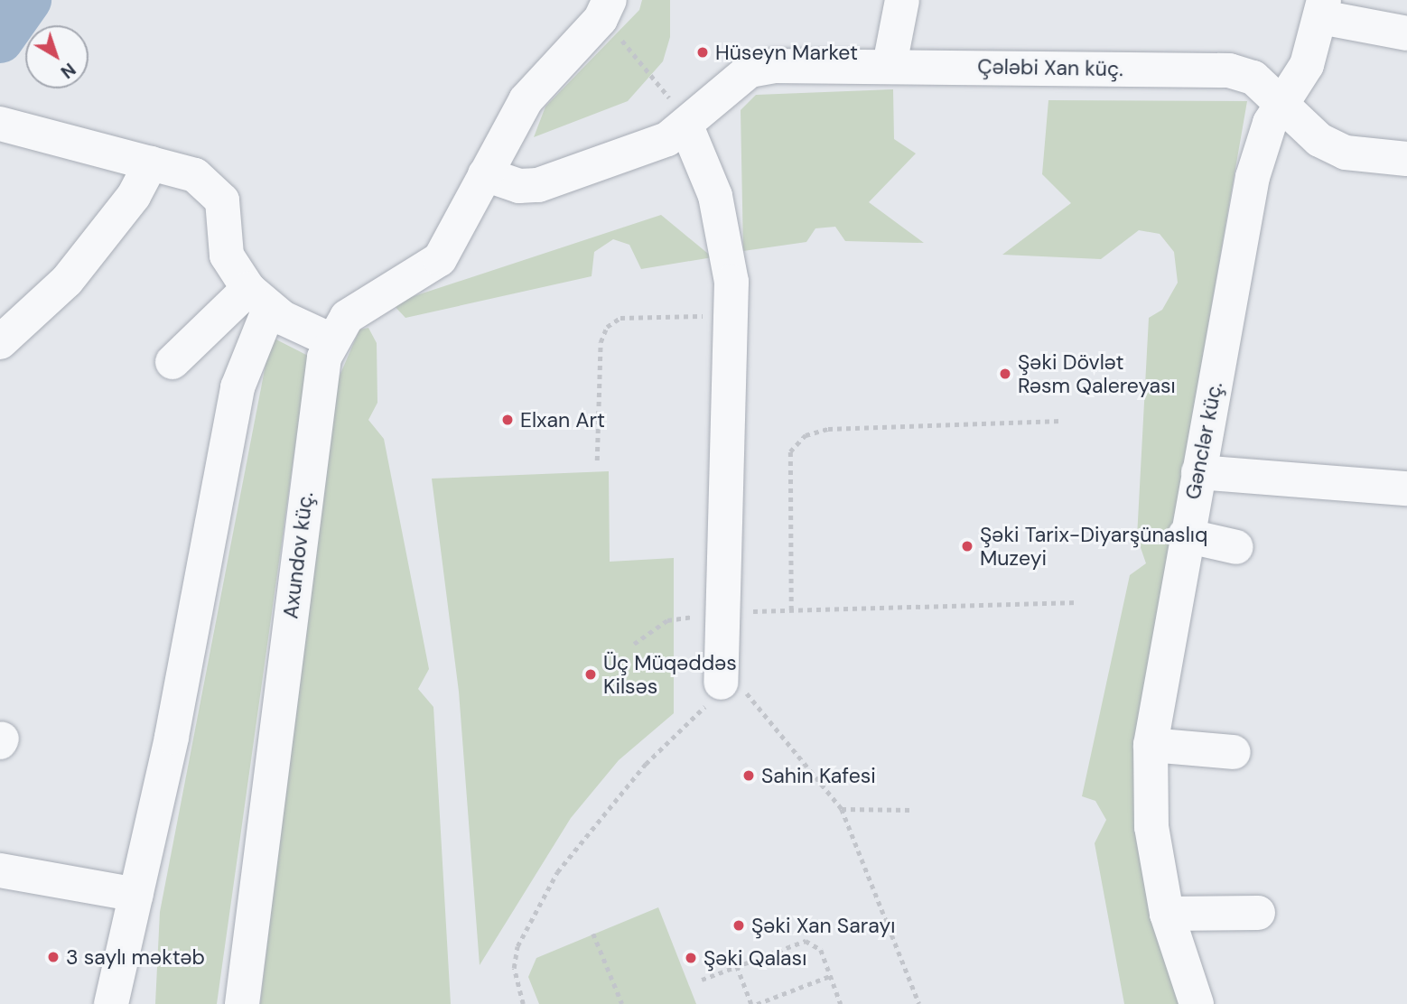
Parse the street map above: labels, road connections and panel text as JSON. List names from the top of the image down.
{
  "streets": {
    "street": ["Çələbi Xan küç.", "Gənclər küç.", "Axundov küç."]
  },
  "crossings": [
    ["Çələbi Xan küç.", "Gənclər küç."]
  ],
  "places": [
    "Hüseyn Market",
    "Şəki Dövlət Rəsm Qalereyası",
    "Elxan Art",
    "Şəki Tarix-Diyarşünaslıq Muzeyi",
    "Üç Müqəddəs Kilsəs",
    "Sahin Kafesi",
    "Şəki Xan Sarayı",
    "3 saylı məktəb",
    "Şəki Qalası"
  ],
  "north": "bottom right"
}
